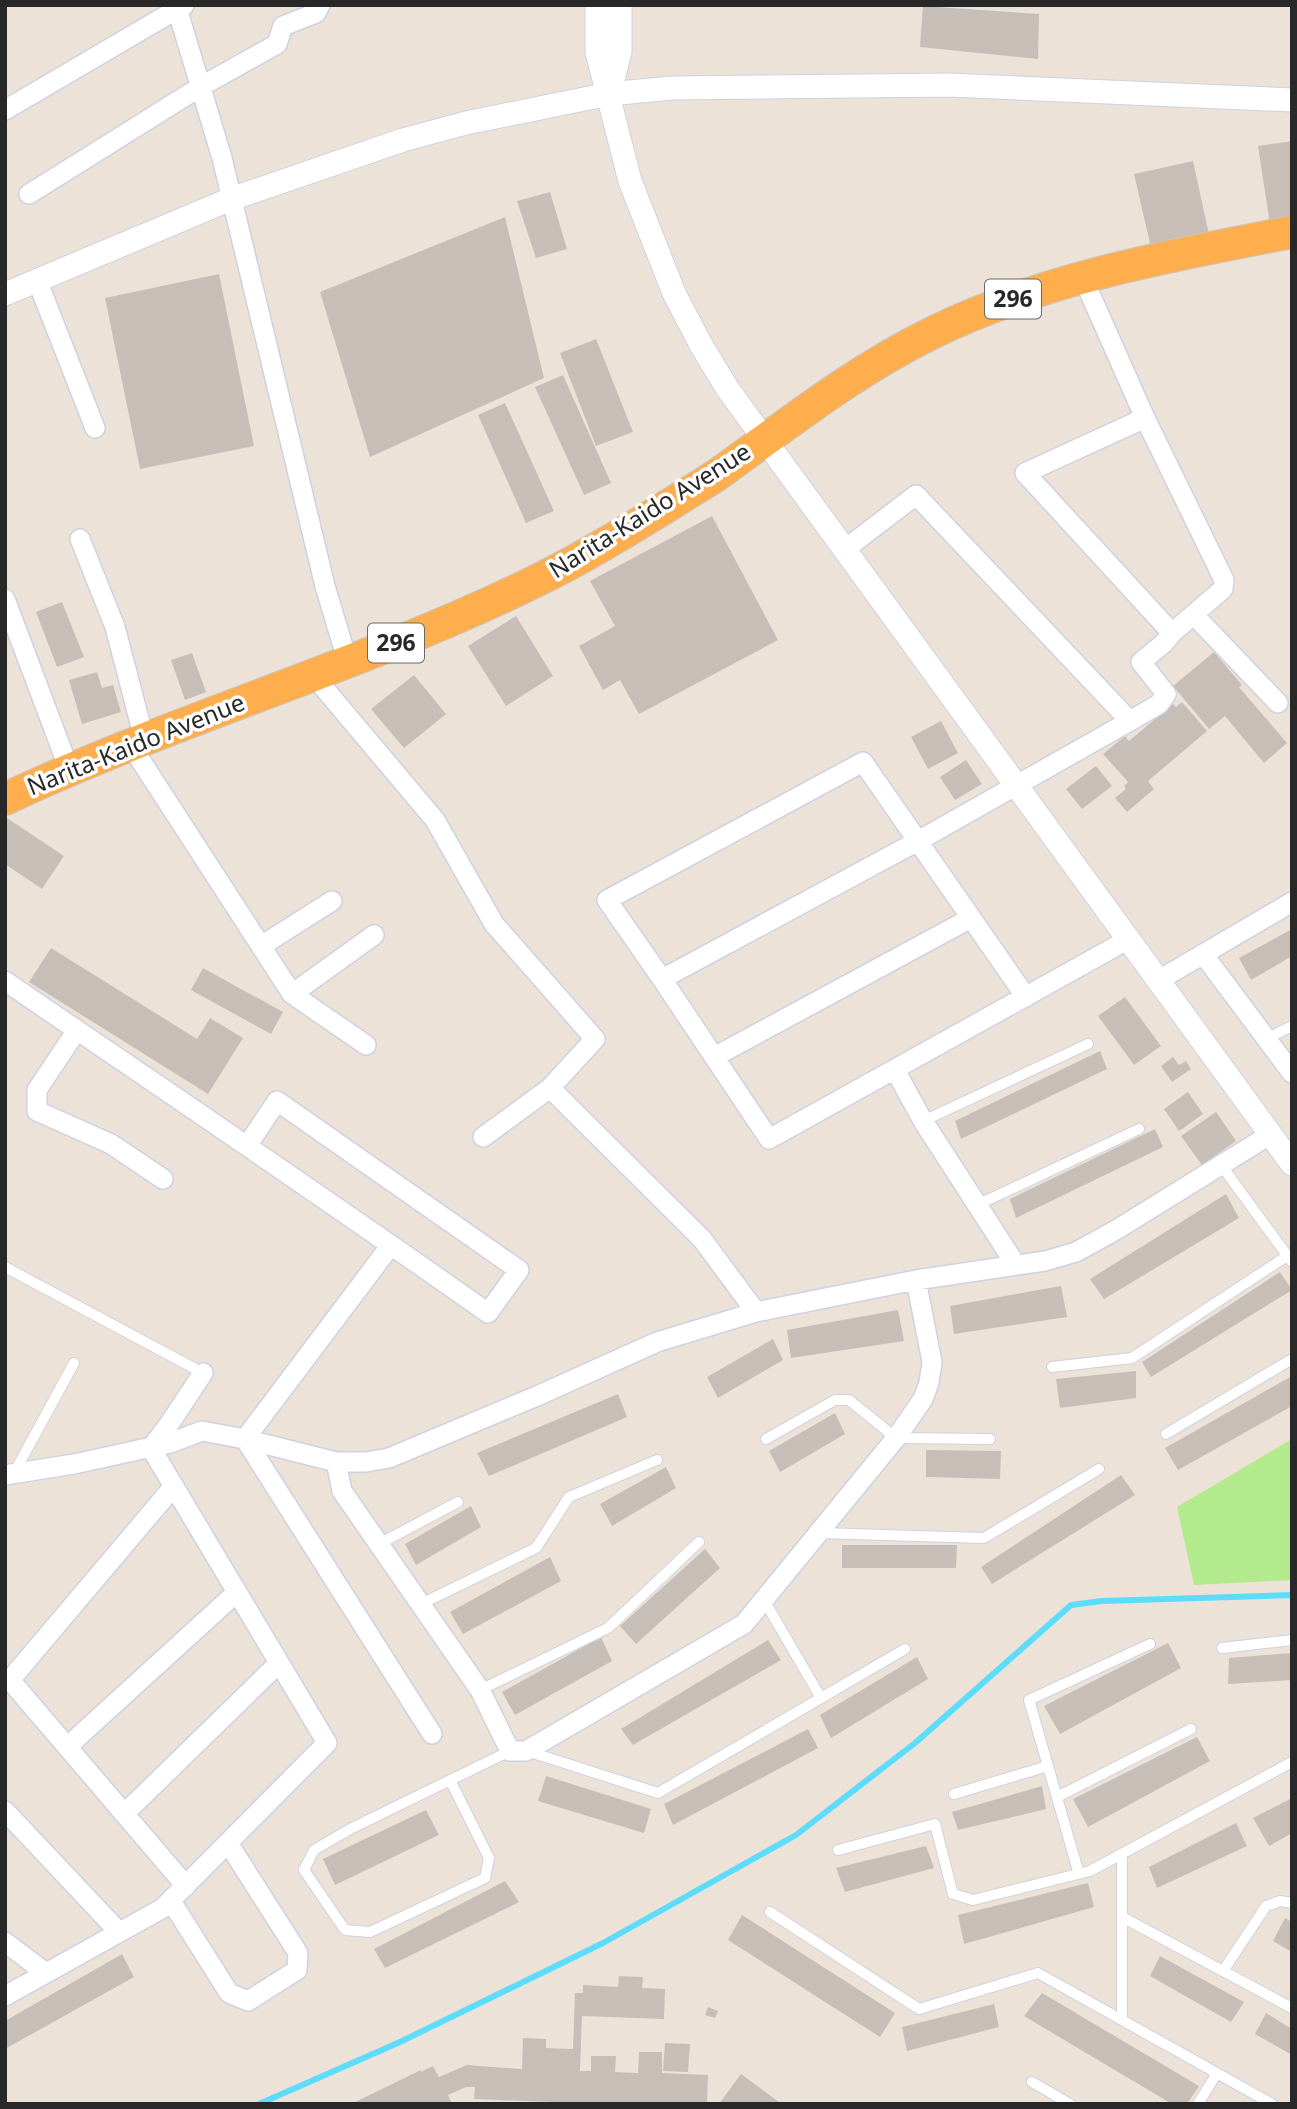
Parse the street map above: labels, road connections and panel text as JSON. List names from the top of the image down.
{
  "streets": {
    "highway": ["296", "Narita-Kaido Avenue"]
  }
}
